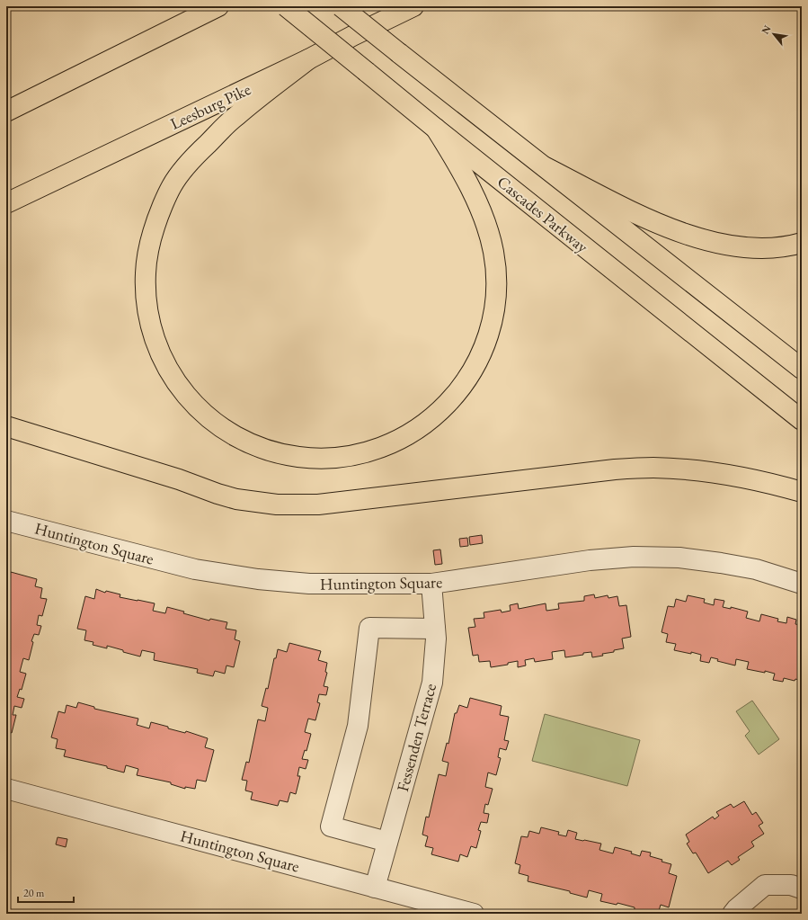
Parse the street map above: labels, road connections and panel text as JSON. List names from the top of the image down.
{
  "streets": {
    "main road": ["Leesburg Pike", "Cascades Parkway"],
    "street": ["Huntington Square", "Fessenden Terrace"]
  },
  "crossings": [
    ["Huntington Square", "Fessenden Terrace"]
  ],
  "scale_bar": "20 m",
  "north": "top left"
}
